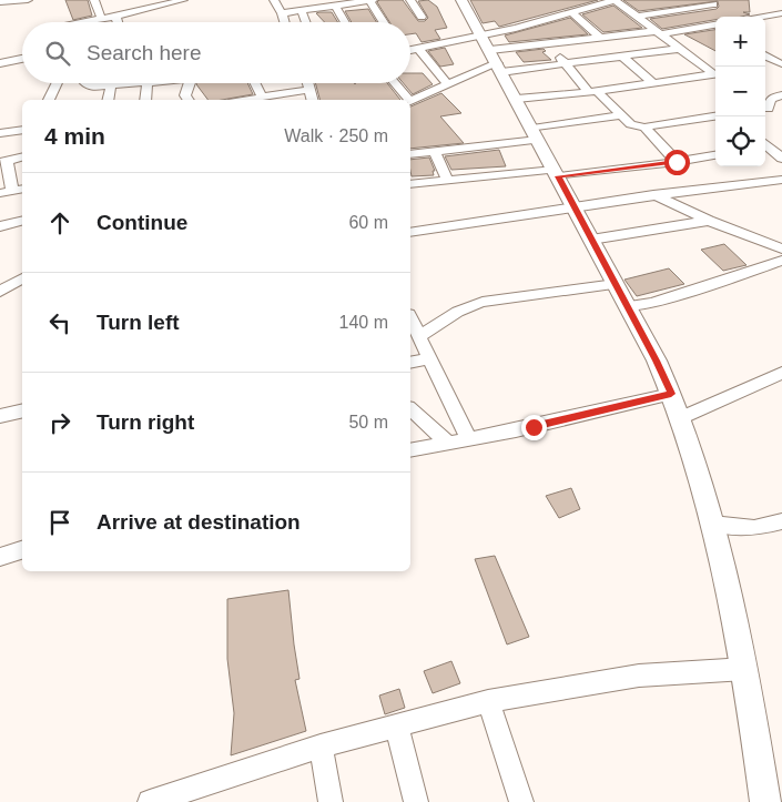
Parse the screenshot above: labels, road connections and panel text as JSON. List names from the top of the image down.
{
  "page": {
    "map_buttons": ["+", "−"],
    "search": "Search here",
    "heading": ["4 min", "Walk · 250 m"],
    "list": [
      ["Continue", "60 m"],
      ["Turn left", "140 m"],
      ["Turn right", "50 m"],
      "Arrive at destination"
    ]
  }
}
